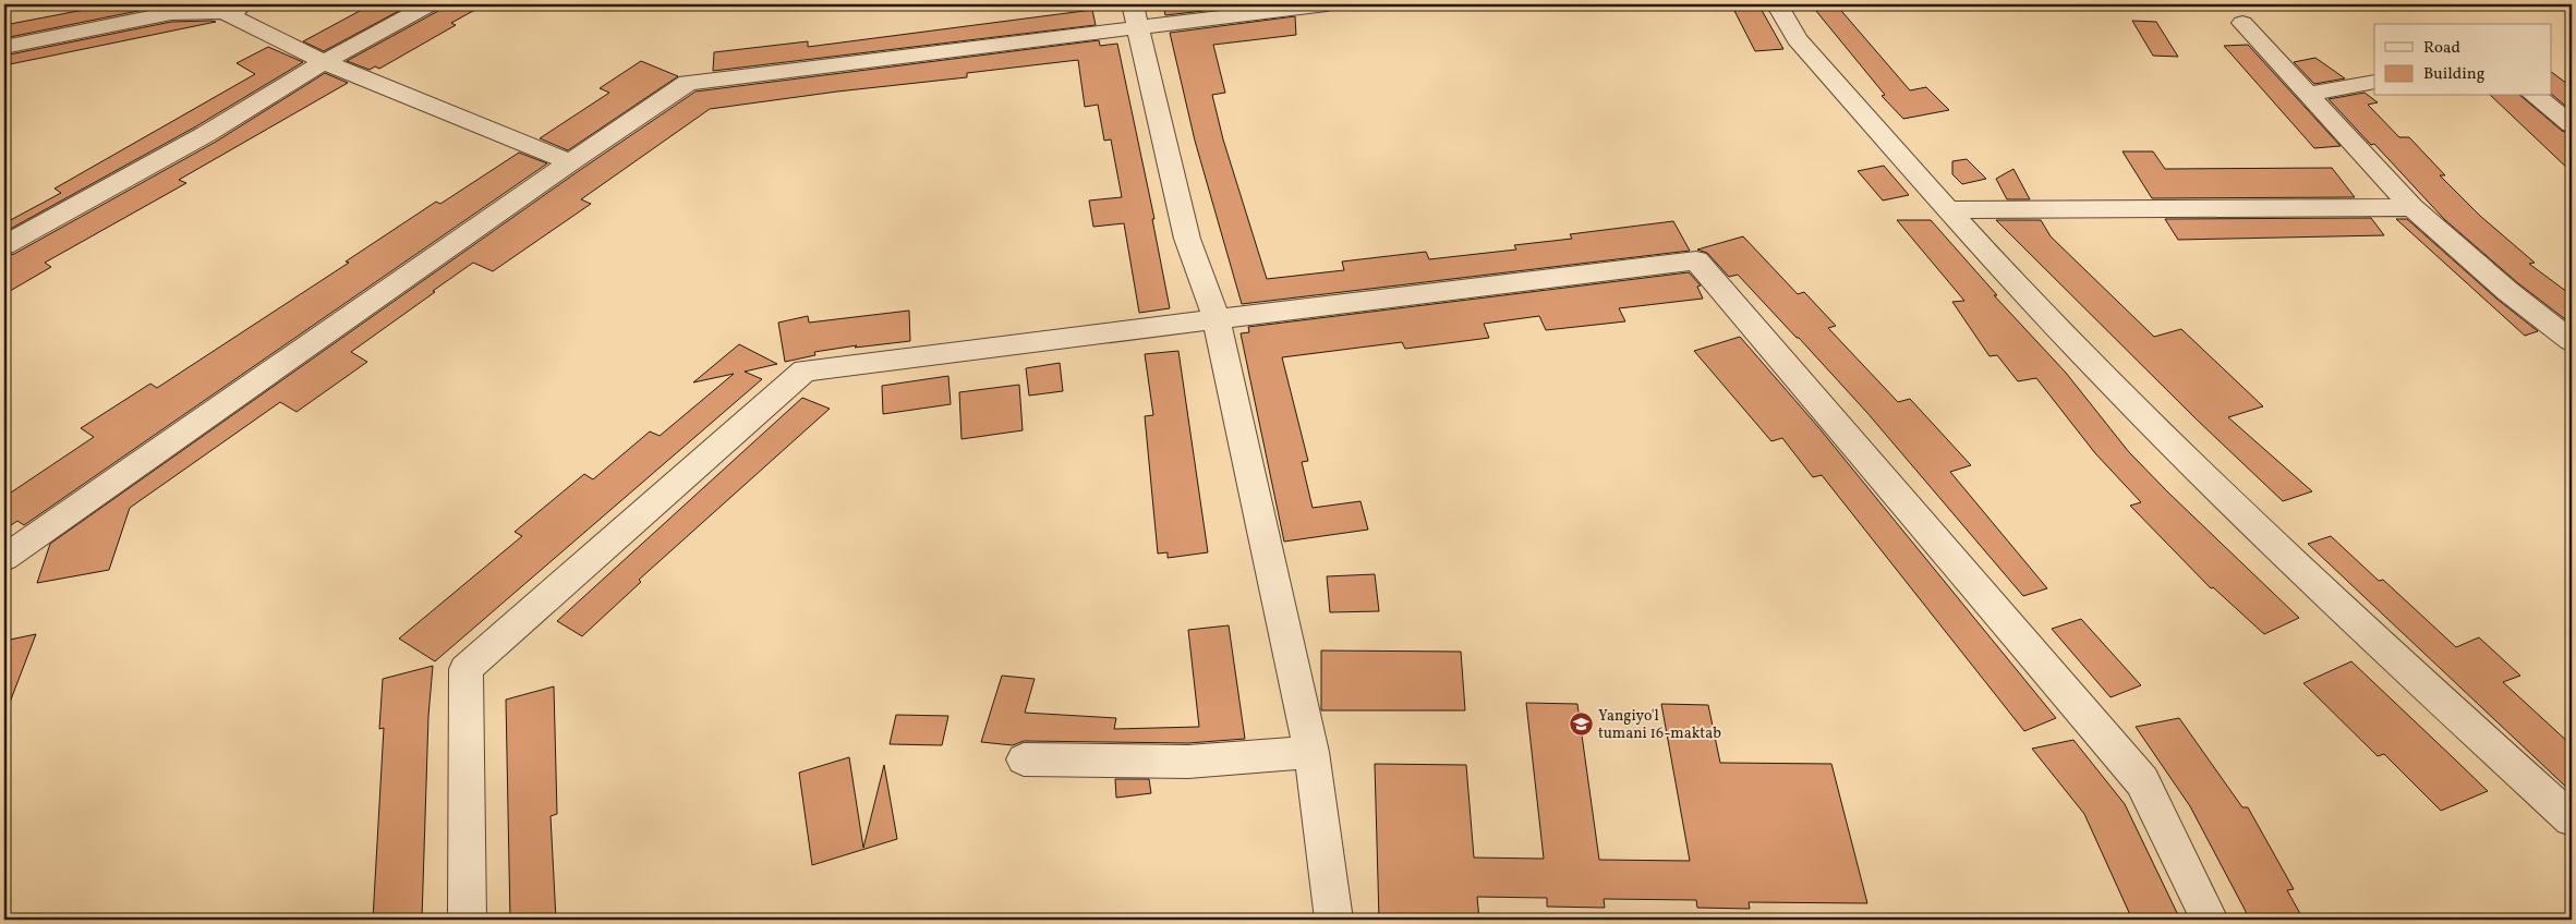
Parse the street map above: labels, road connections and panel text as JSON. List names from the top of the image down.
{
  "places": {
    "school or university": ["Yangiyo'l tumani 16-maktab"]
  },
  "legend": ["Road", "Building"]
}
